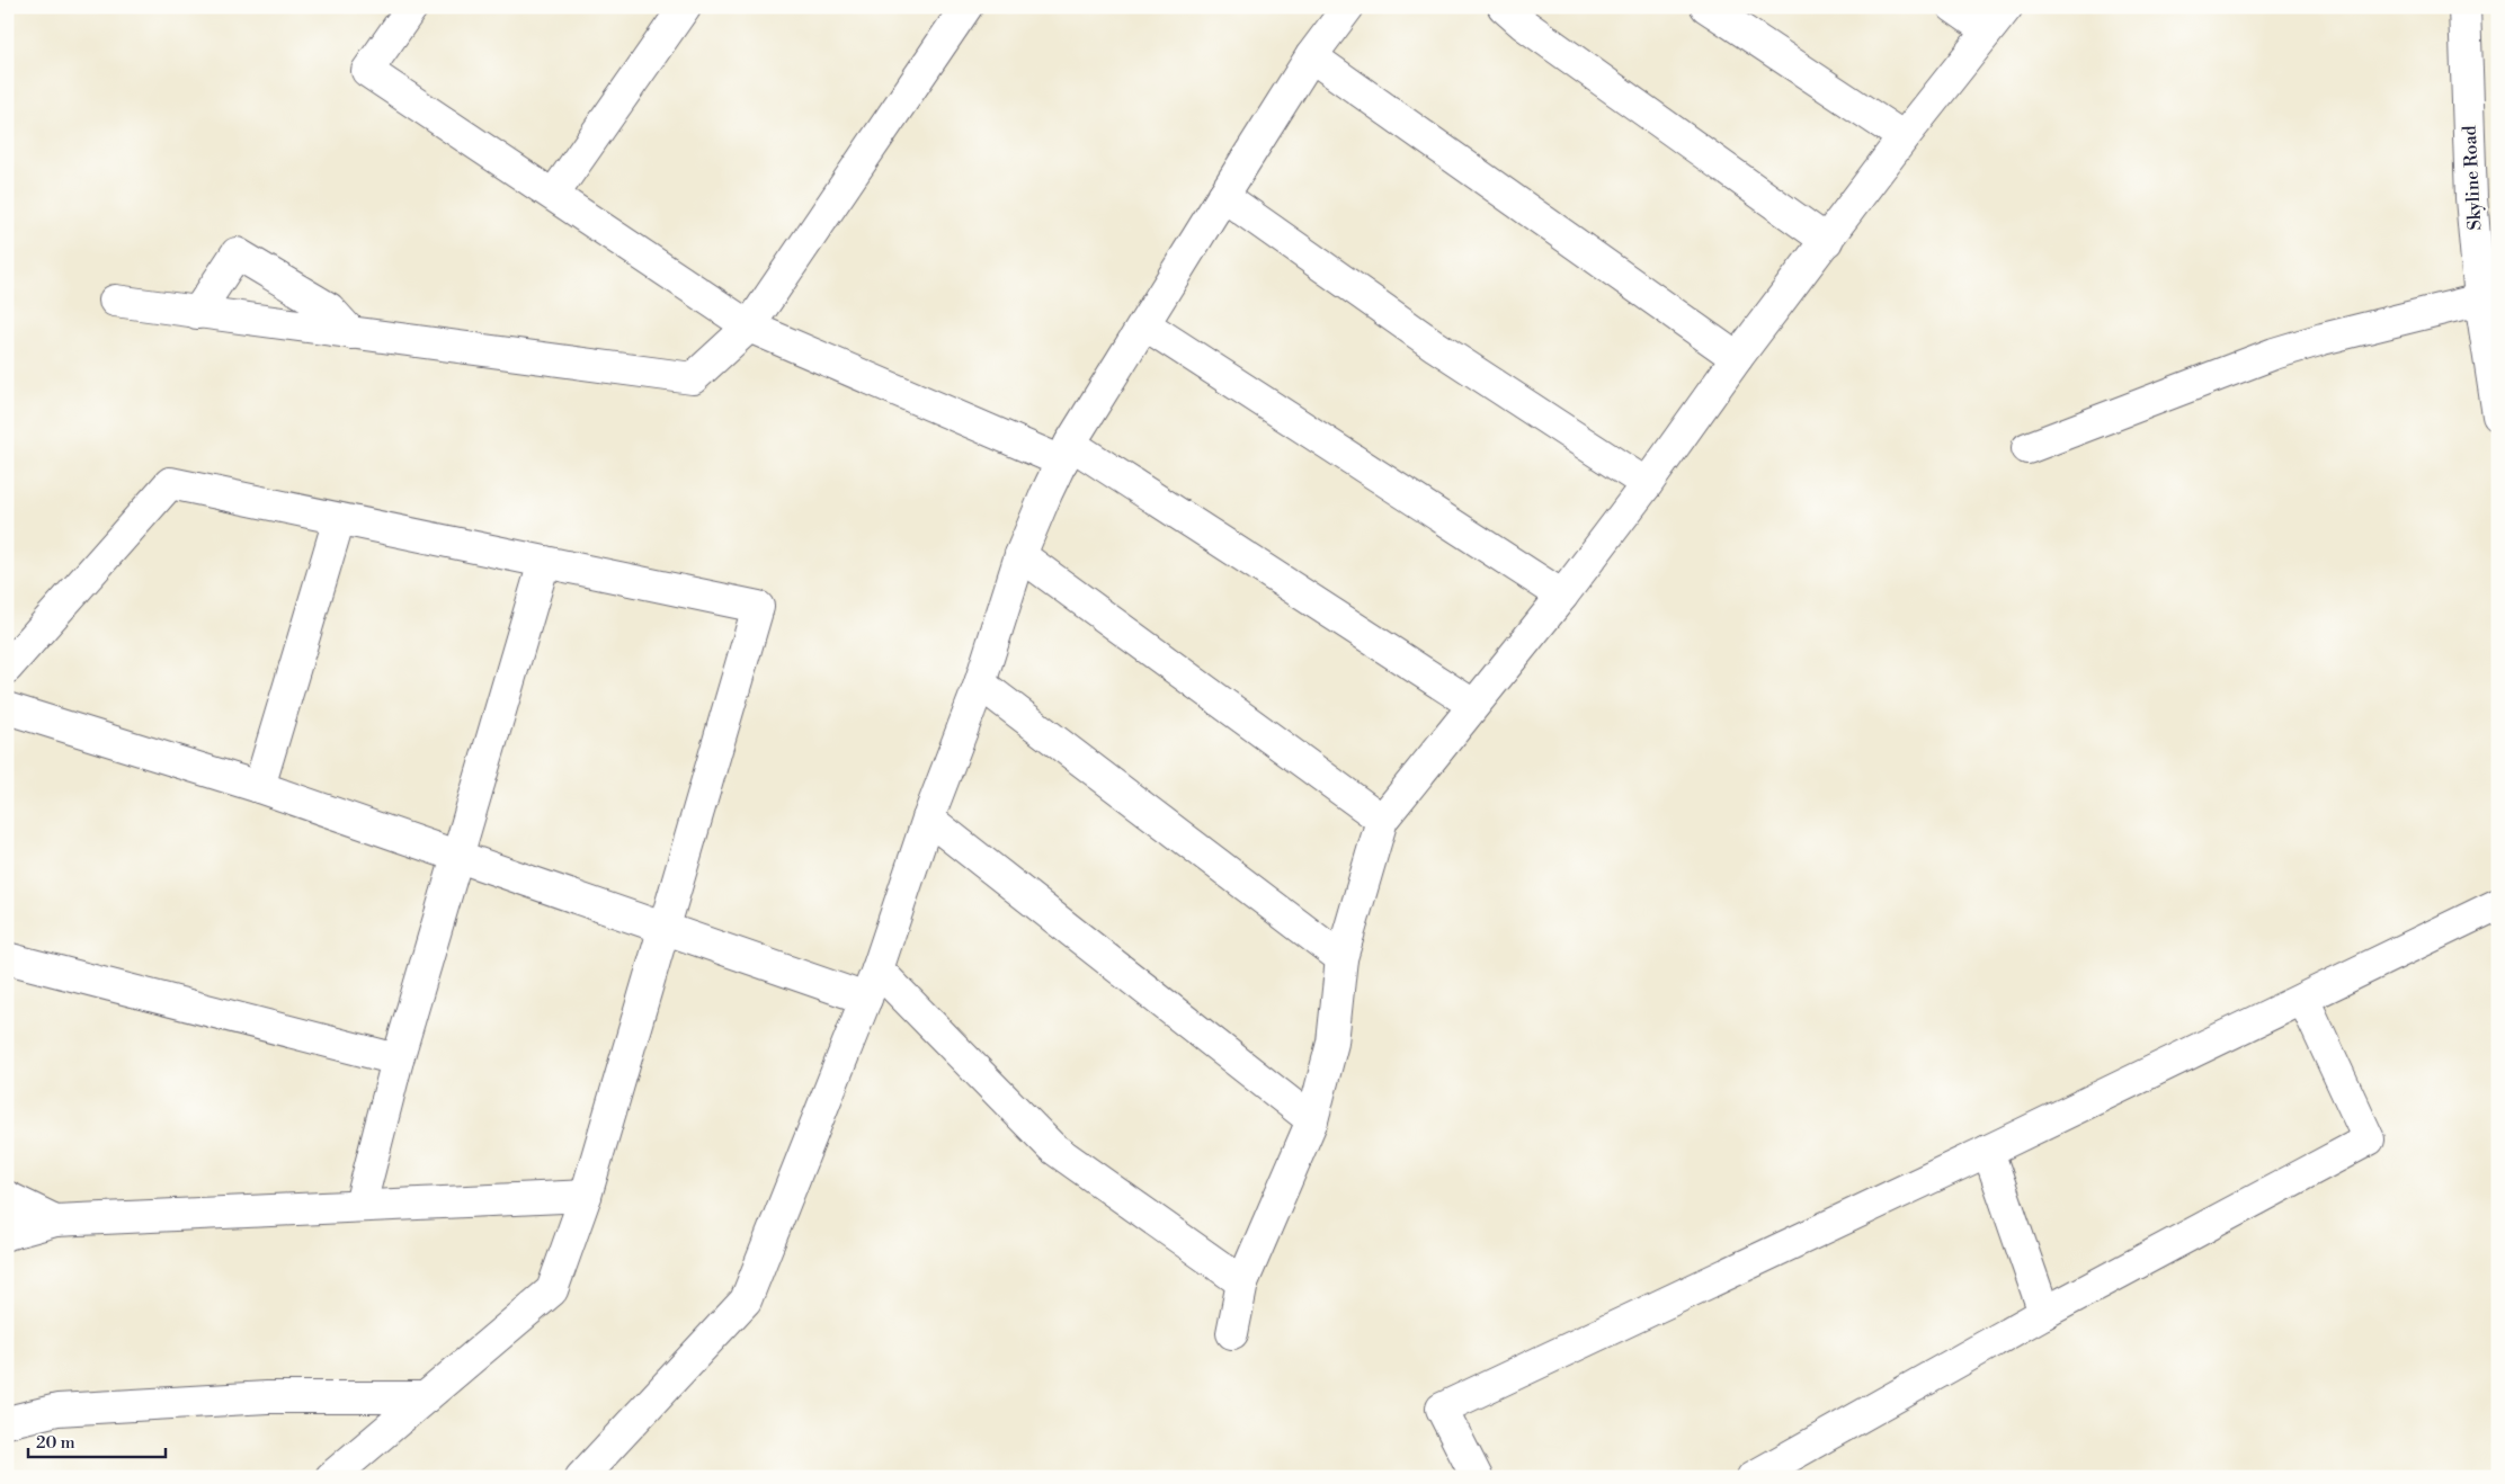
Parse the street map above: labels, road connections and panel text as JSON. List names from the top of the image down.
{
  "streets": {
    "street": ["Skyline Road"]
  },
  "scale_bar": "20 m"
}
